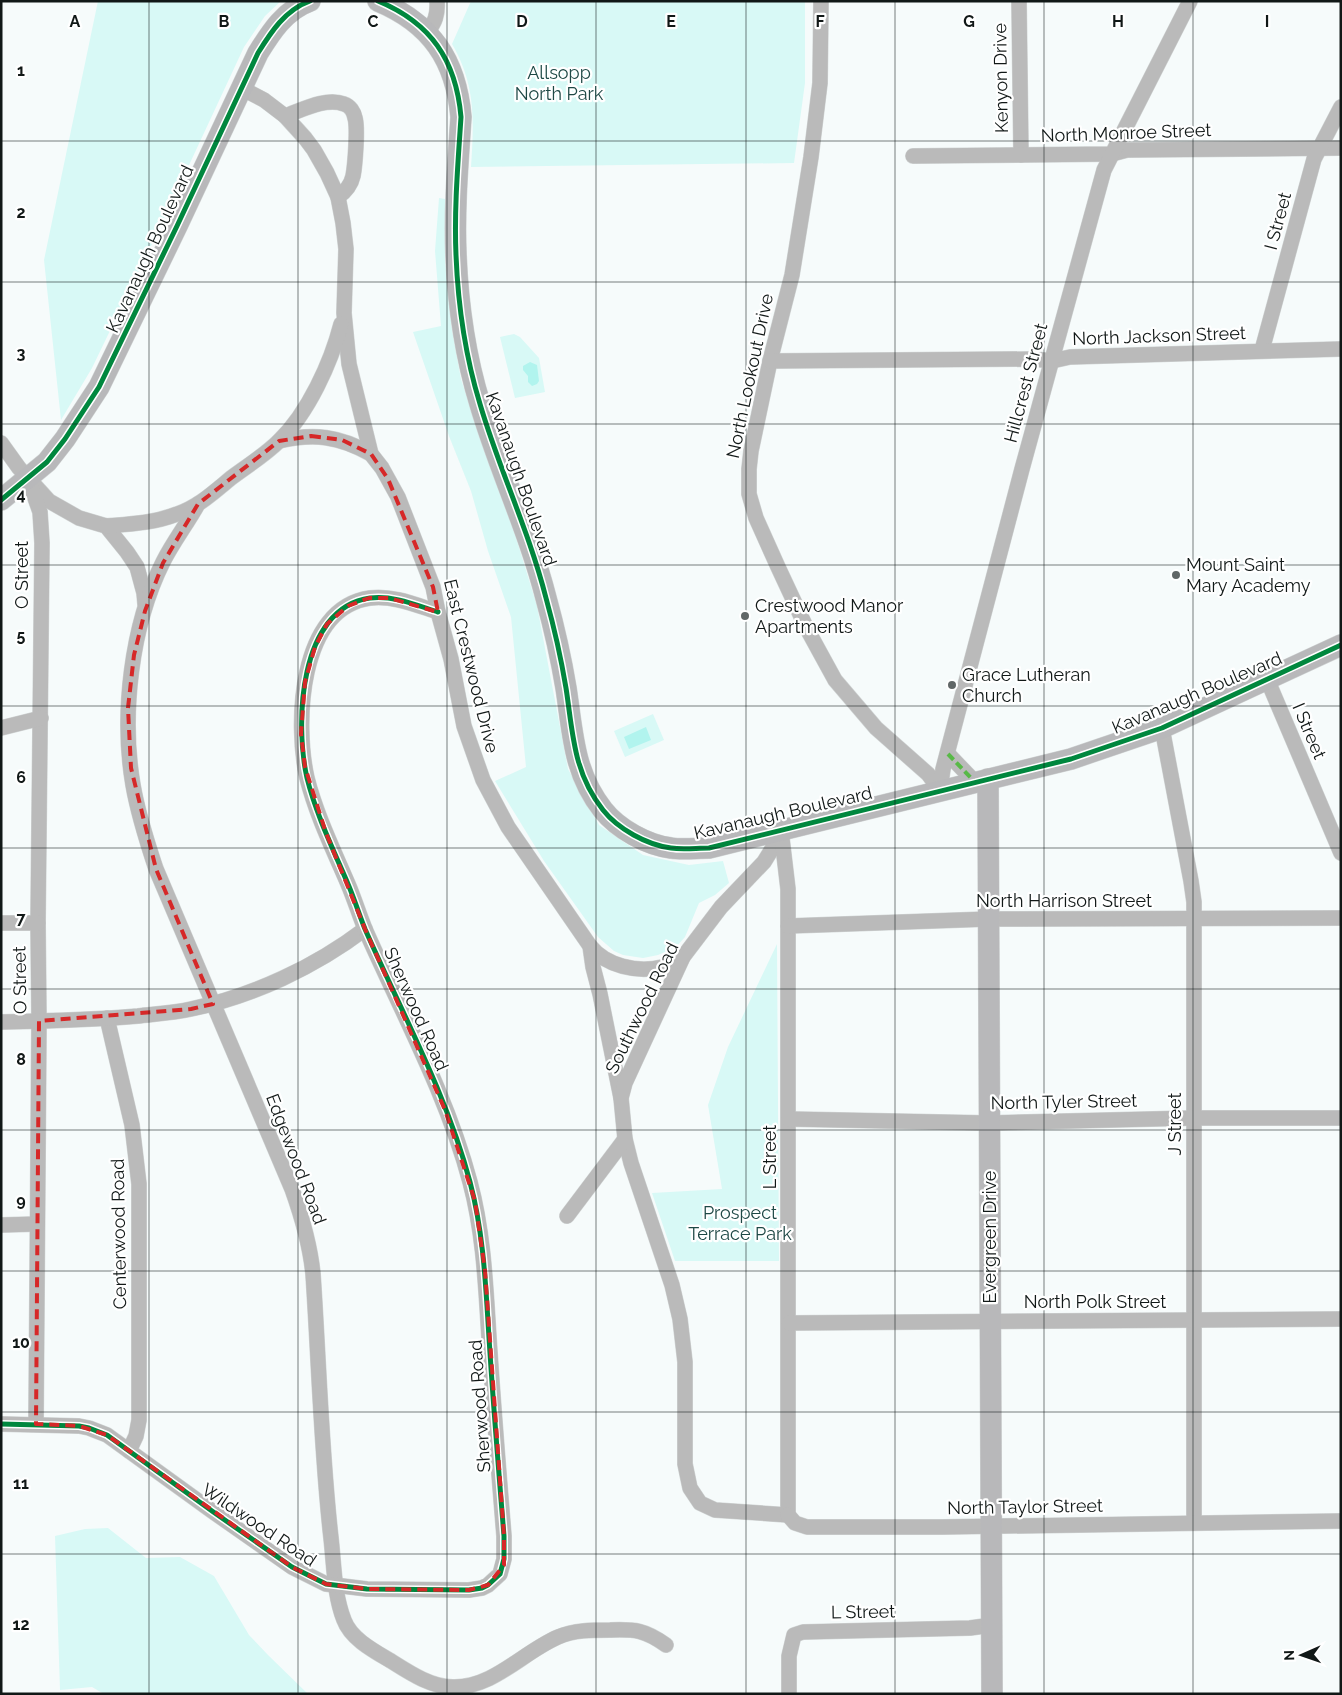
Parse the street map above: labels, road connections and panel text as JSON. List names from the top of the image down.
{
  "streets": {
    "street": [
      "Kenyon Drive",
      "North Monroe Street",
      "I Street",
      "Kavanaugh Boulevard",
      "North Jackson Street",
      "North Lookout Drive",
      "Hillcrest Street",
      "O Street",
      "East Crestwood Drive",
      "North Harrison Street",
      "Southwood Road",
      "Sherwood Road",
      "North Tyler Street",
      "J Street",
      "L Street",
      "Edgewood Road",
      "Centerwood Road",
      "Evergreen Drive",
      "North Polk Street",
      "North Taylor Street",
      "Wildwood Road"
    ]
  },
  "crossings": [
    ["Kenyon Drive", "North Monroe Street"],
    ["North Monroe Street", "I Street"],
    ["North Monroe Street", "Hillcrest Street"],
    ["I Street", "Kavanaugh Boulevard"],
    ["I Street", "North Jackson Street"],
    ["Kavanaugh Boulevard", "North Lookout Drive"],
    ["Kavanaugh Boulevard", "Hillcrest Street"],
    ["Kavanaugh Boulevard", "O Street"],
    ["Kavanaugh Boulevard", "East Crestwood Drive"],
    ["Kavanaugh Boulevard", "Southwood Road"],
    ["Kavanaugh Boulevard", "J Street"],
    ["Kavanaugh Boulevard", "L Street"],
    ["Kavanaugh Boulevard", "Evergreen Drive"],
    ["North Jackson Street", "North Lookout Drive"],
    ["North Jackson Street", "Hillcrest Street"],
    ["North Lookout Drive", "Hillcrest Street"],
    ["O Street", "Wildwood Road"],
    ["East Crestwood Drive", "Southwood Road"],
    ["East Crestwood Drive", "Sherwood Road"],
    ["East Crestwood Drive", "Edgewood Road"],
    ["North Harrison Street", "J Street"],
    ["North Harrison Street", "L Street"],
    ["North Harrison Street", "Evergreen Drive"],
    ["Southwood Road", "L Street"],
    ["Southwood Road", "North Taylor Street"],
    ["Sherwood Road", "Wildwood Road"],
    ["North Tyler Street", "J Street"],
    ["North Tyler Street", "L Street"],
    ["North Tyler Street", "Evergreen Drive"],
    ["J Street", "North Polk Street"],
    ["J Street", "North Taylor Street"],
    ["L Street", "Evergreen Drive"],
    ["L Street", "North Polk Street"],
    ["L Street", "North Taylor Street"],
    ["Edgewood Road", "Wildwood Road"],
    ["Centerwood Road", "Wildwood Road"],
    ["Evergreen Drive", "North Polk Street"],
    ["Evergreen Drive", "North Taylor Street"]
  ],
  "parks": ["Allsopp North Park", "Prospect Terrace Park"],
  "places": ["Mount Saint Mary Academy", "Crestwood Manor Apartments", "Grace Lutheran Church"],
  "north": "left",
  "grid": {
    "columns": [
      "A",
      "B",
      "C",
      "D",
      "E",
      "F",
      "G",
      "H",
      "I"
    ],
    "rows": [
      "1",
      "2",
      "3",
      "4",
      "5",
      "6",
      "7",
      "8",
      "9",
      "10",
      "11",
      "12"
    ]
  }
}
